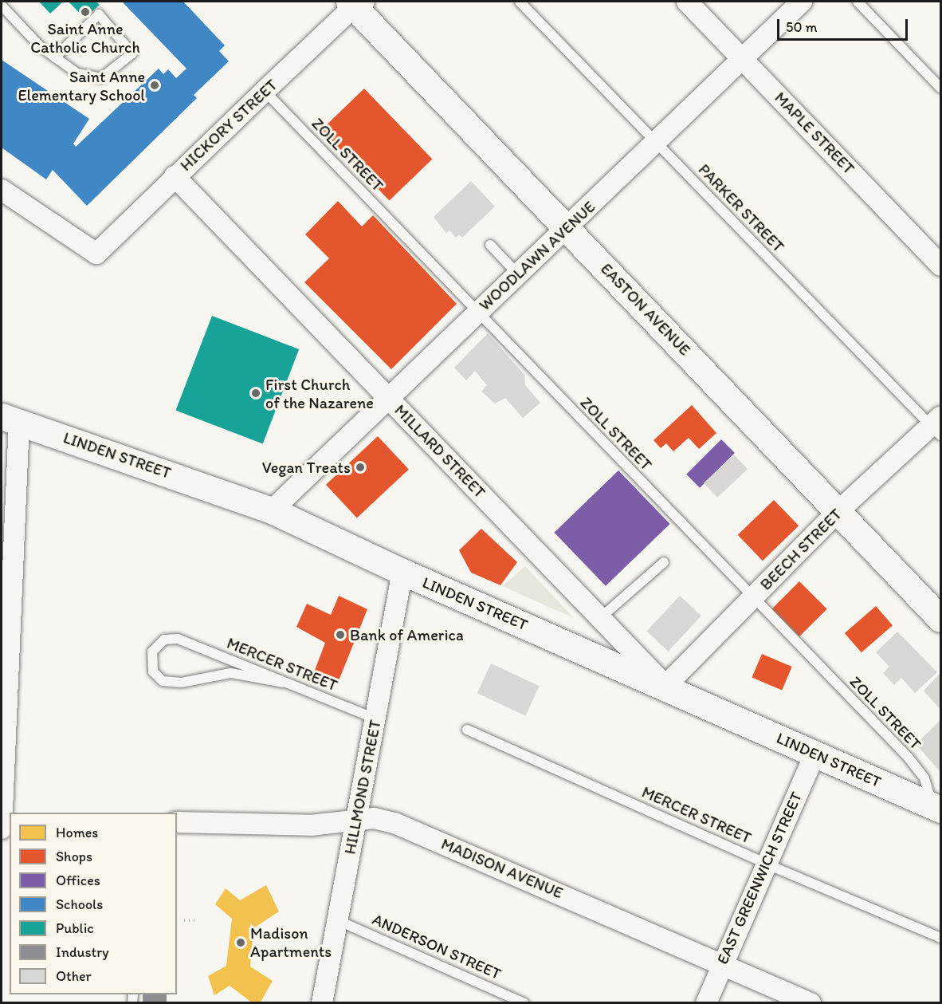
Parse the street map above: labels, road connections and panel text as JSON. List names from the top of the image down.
{
  "streets": {
    "main road": ["EASTON AVENUE", "LINDEN STREET"],
    "street": [
      "HICKORY STREET",
      "MAPLE STREET",
      "WOODLAWN AVENUE",
      "MILLARD STREET",
      "BEECH STREET",
      "HILLMOND STREET",
      "MADISON AVENUE",
      "EAST GREENWICH STREET"
    ],
    "lane": [
      "ZOLL STREET",
      "PARKER STREET",
      "MERCER STREET",
      "ANDERSON STREET"
    ]
  },
  "crossings": [
    ["HICKORY STREET", "ZOLL STREET"],
    ["HICKORY STREET", "EASTON AVENUE"],
    ["HICKORY STREET", "MILLARD STREET"],
    ["MAPLE STREET", "WOODLAWN AVENUE"],
    ["ZOLL STREET", "WOODLAWN AVENUE"],
    ["ZOLL STREET", "LINDEN STREET"],
    ["ZOLL STREET", "BEECH STREET"],
    ["PARKER STREET", "WOODLAWN AVENUE"],
    ["PARKER STREET", "BEECH STREET"],
    ["WOODLAWN AVENUE", "EASTON AVENUE"],
    ["WOODLAWN AVENUE", "MILLARD STREET"],
    ["WOODLAWN AVENUE", "LINDEN STREET"],
    ["EASTON AVENUE", "BEECH STREET"],
    ["MILLARD STREET", "LINDEN STREET"],
    ["MILLARD STREET", "BEECH STREET"],
    ["LINDEN STREET", "BEECH STREET"],
    ["LINDEN STREET", "HILLMOND STREET"],
    ["LINDEN STREET", "EAST GREENWICH STREET"],
    ["MERCER STREET", "HILLMOND STREET"],
    ["MERCER STREET", "EAST GREENWICH STREET"],
    ["HILLMOND STREET", "MADISON AVENUE"],
    ["HILLMOND STREET", "ANDERSON STREET"],
    ["MADISON AVENUE", "EAST GREENWICH STREET"]
  ],
  "places": [
    "Saint Anne Catholic Church",
    "Saint Anne Elementary School",
    "First Church of the Nazarene",
    "Vegan Treats",
    "Bank of America",
    "Madison Apartments"
  ],
  "legend": [
    "Homes",
    "Shops",
    "Offices",
    "Schools",
    "Public",
    "Industry",
    "Other"
  ],
  "scale_bar": "50 m"
}
